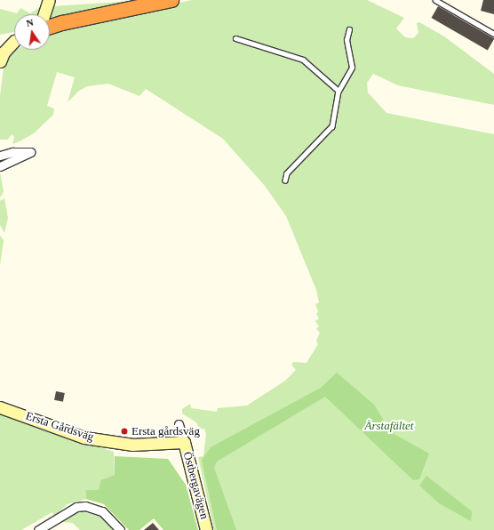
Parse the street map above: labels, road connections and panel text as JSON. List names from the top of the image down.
{
  "streets": {
    "street": ["Ersta Gårdsväg", "Östbergavägen"]
  },
  "crossings": [
    ["Ersta Gårdsväg", "Östbergavägen"]
  ],
  "parks": ["Årstafältet"],
  "places": ["Ersta gårdsväg"],
  "north": "top"
}
